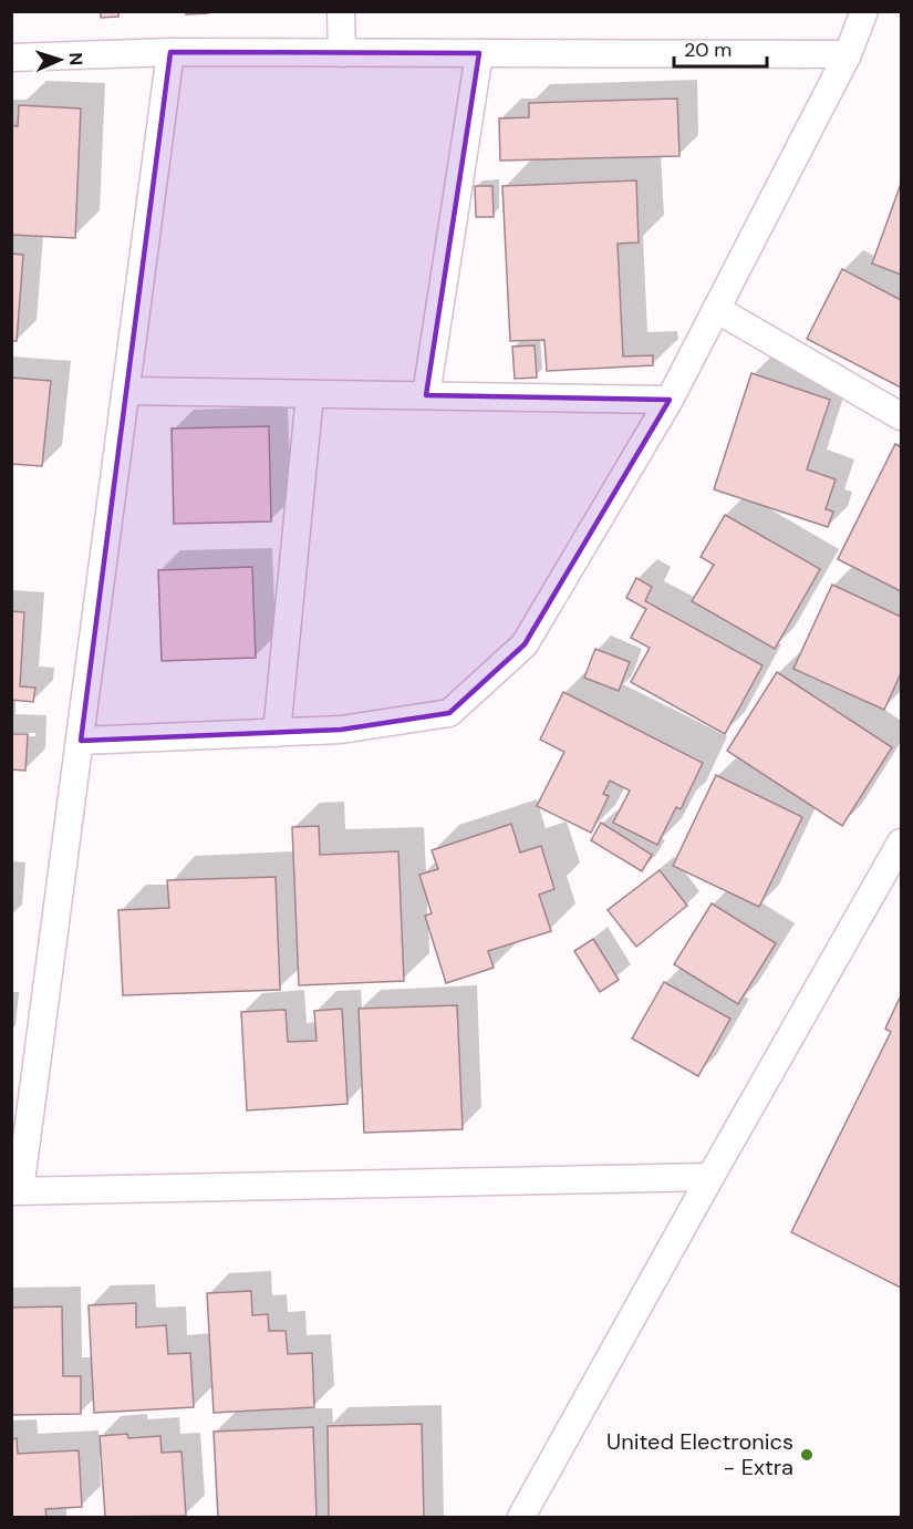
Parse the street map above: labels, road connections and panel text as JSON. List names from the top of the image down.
{
  "places": ["United Electronics - Extra"],
  "scale_bar": "20 m",
  "north": "right"
}
